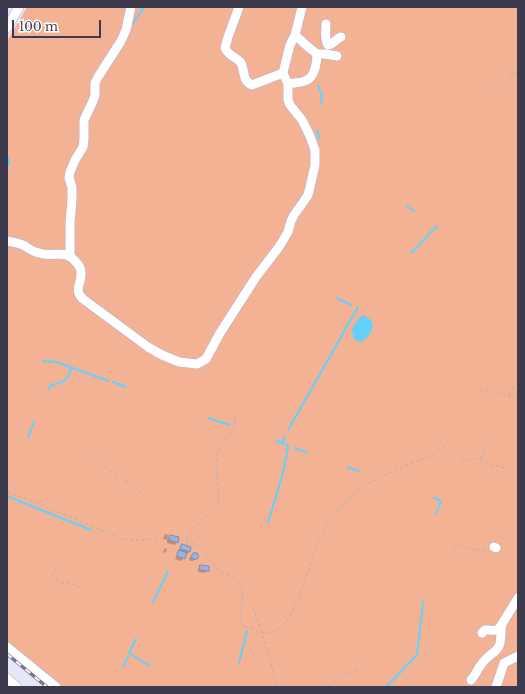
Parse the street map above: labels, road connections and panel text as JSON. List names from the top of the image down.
{
  "scale_bar": "100 m"
}
